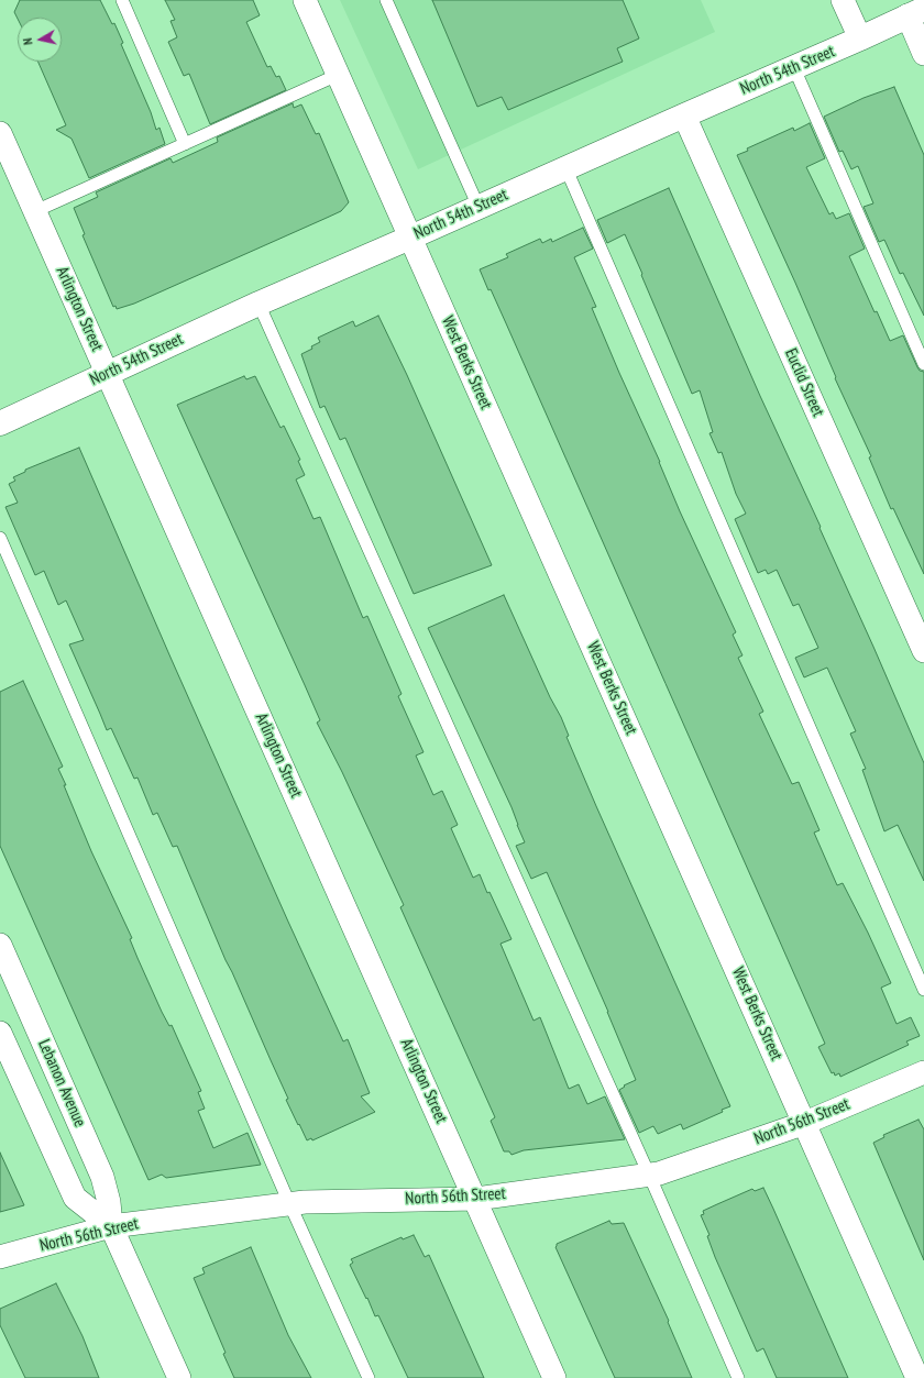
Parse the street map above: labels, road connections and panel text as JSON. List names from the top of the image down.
{
  "streets": {
    "street": [
      "North 54th Street",
      "Arlington Street",
      "West Berks Street",
      "Euclid Street",
      "Lebanon Avenue",
      "North 56th Street"
    ]
  },
  "crossings": [
    ["North 54th Street", "Arlington Street"],
    ["North 54th Street", "West Berks Street"],
    ["North 54th Street", "Euclid Street"],
    ["Arlington Street", "North 56th Street"],
    ["West Berks Street", "North 56th Street"],
    ["Lebanon Avenue", "North 56th Street"]
  ],
  "north": "left"
}
